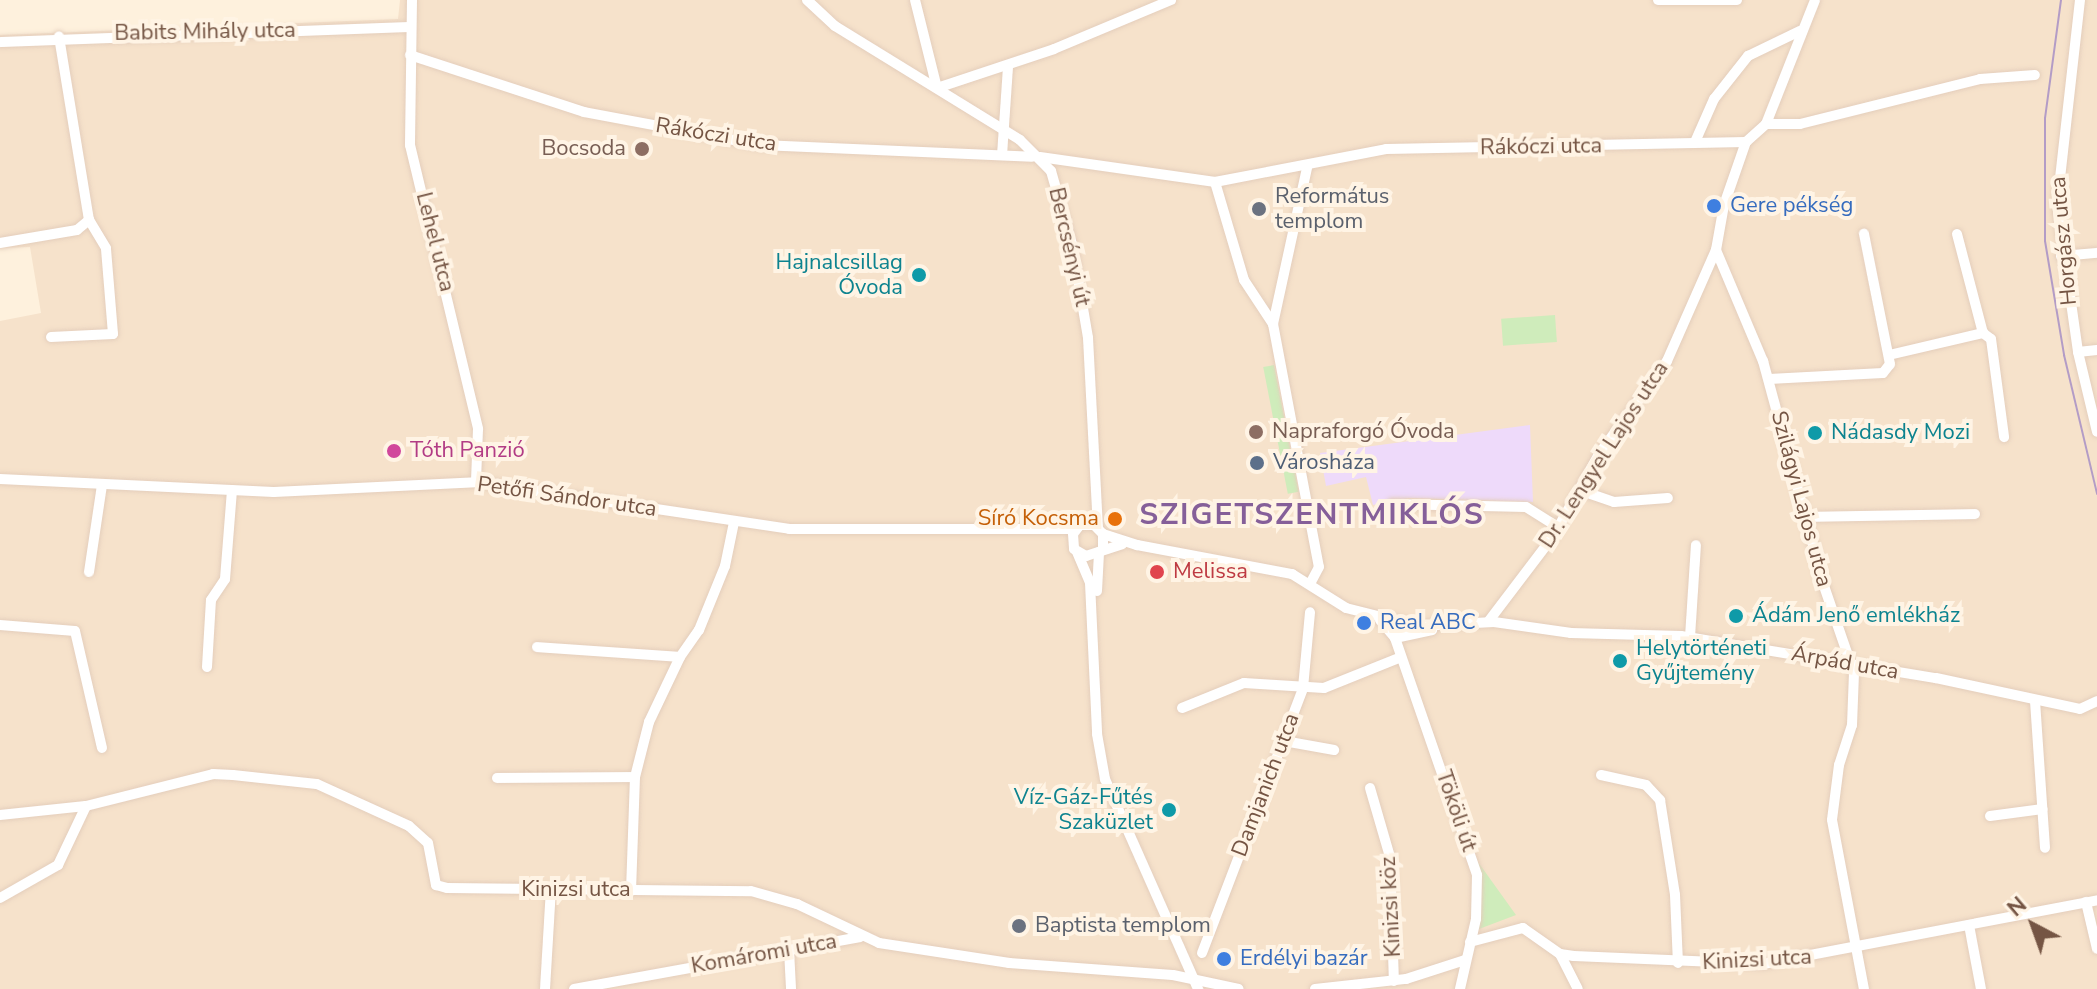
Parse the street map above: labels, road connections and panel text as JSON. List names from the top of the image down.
{
  "streets": {
    "street": [
      "Babits Mihály utca",
      "Rákóczi utca",
      "Horgász utca",
      "Lehel utca",
      "Bercsényi út",
      "Dr. Lengyel Lajos utca",
      "Petőfi Sándor utca",
      "Szilágyi Lajos utca",
      "Árpád utca",
      "Damjanich utca",
      "Tököli út",
      "Kinizsi utca",
      "Kinizsi köz",
      "Komáromi utca"
    ]
  },
  "crossings": [
    ["Babits Mihály utca", "Lehel utca"],
    ["Rákóczi utca", "Lehel utca"],
    ["Rákóczi utca", "Bercsényi út"],
    ["Rákóczi utca", "Dr. Lengyel Lajos utca"],
    ["Lehel utca", "Petőfi Sándor utca"],
    ["Bercsényi út", "Petőfi Sándor utca"],
    ["Dr. Lengyel Lajos utca", "Szilágyi Lajos utca"],
    ["Dr. Lengyel Lajos utca", "Árpád utca"],
    ["Szilágyi Lajos utca", "Árpád utca"],
    ["Szilágyi Lajos utca", "Kinizsi utca"],
    ["Árpád utca", "Tököli út"],
    ["Kinizsi utca", "Komáromi utca"]
  ],
  "districts": ["SZIGETSZENTMIKLÓS"],
  "places": [
    "Bocsoda",
    "Gere pékség",
    "Református templom",
    "Hajnalcsillag Óvoda",
    "Napraforgó Óvoda",
    "Nádasdy Mozi",
    "Tóth Panzió",
    "Városháza",
    "Síró Kocsma",
    "Melissa",
    "Ádám Jenő emlékház",
    "Real ABC",
    "Helytörténeti Gyűjtemény",
    "Víz-Gáz-Fűtés Szaküzlet",
    "Baptista templom",
    "Erdélyi bazár"
  ],
  "north": "top left"
}
